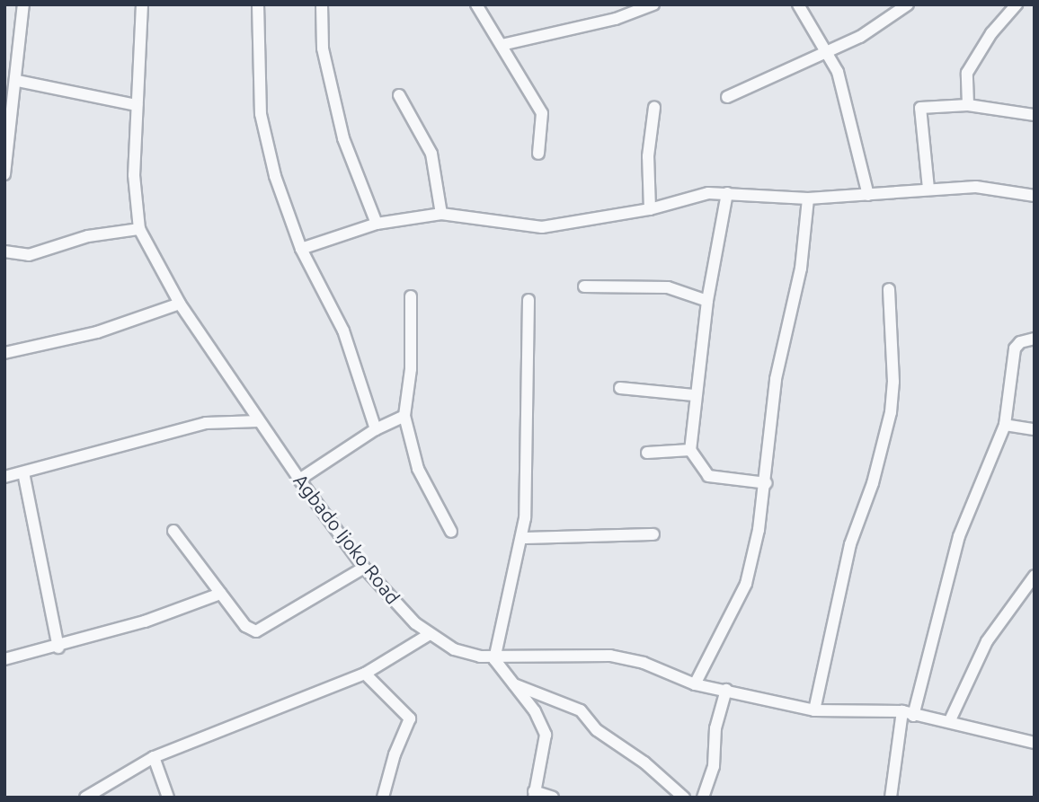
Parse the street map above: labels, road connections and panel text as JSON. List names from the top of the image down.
{
  "streets": {
    "street": ["Agbado Ijoko Road"]
  }
}
